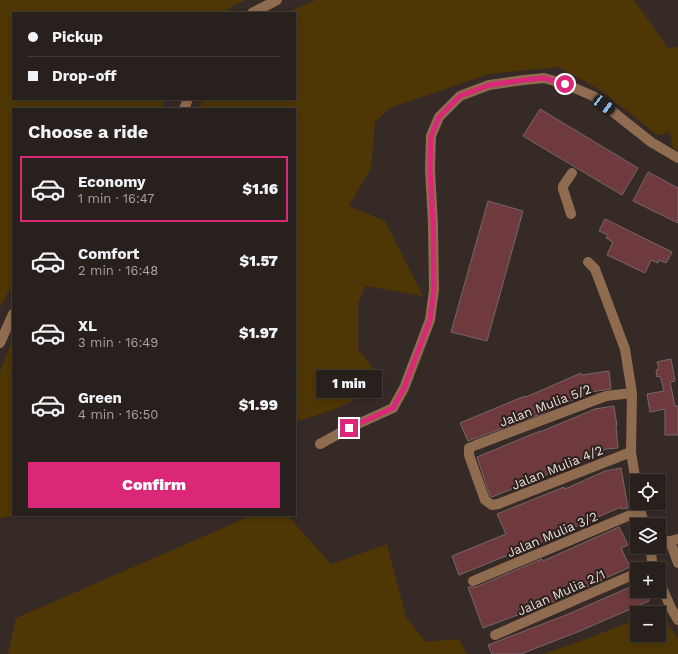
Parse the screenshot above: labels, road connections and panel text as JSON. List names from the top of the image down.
{
  "streets": {
    "street": [
      "Jalan Mulia 5/2",
      "Jalan Mulia 4/2",
      "Jalan Mulia 3/2",
      "Jalan Mulia 2/1"
    ]
  },
  "crossings": [
    ["Jalan Mulia 5/2", "Jalan Mulia 4/2"]
  ],
  "page": {
    "banner": ["Pickup", "Drop-off"],
    "heading": "Choose a ride",
    "list": [
      {
        "name": "Economy",
        "note": "1 min · 16:47",
        "value": "$1.16"
      },
      {
        "name": "Comfort",
        "note": "2 min · 16:48",
        "value": "$1.57"
      },
      {
        "name": "XL",
        "note": "3 min · 16:49",
        "value": "$1.97"
      },
      {
        "name": "Green",
        "note": "4 min · 16:50",
        "value": "$1.99"
      }
    ],
    "bubble": "1 min",
    "buttons": "Confirm",
    "map_buttons": ["+", "−"]
  }
}
